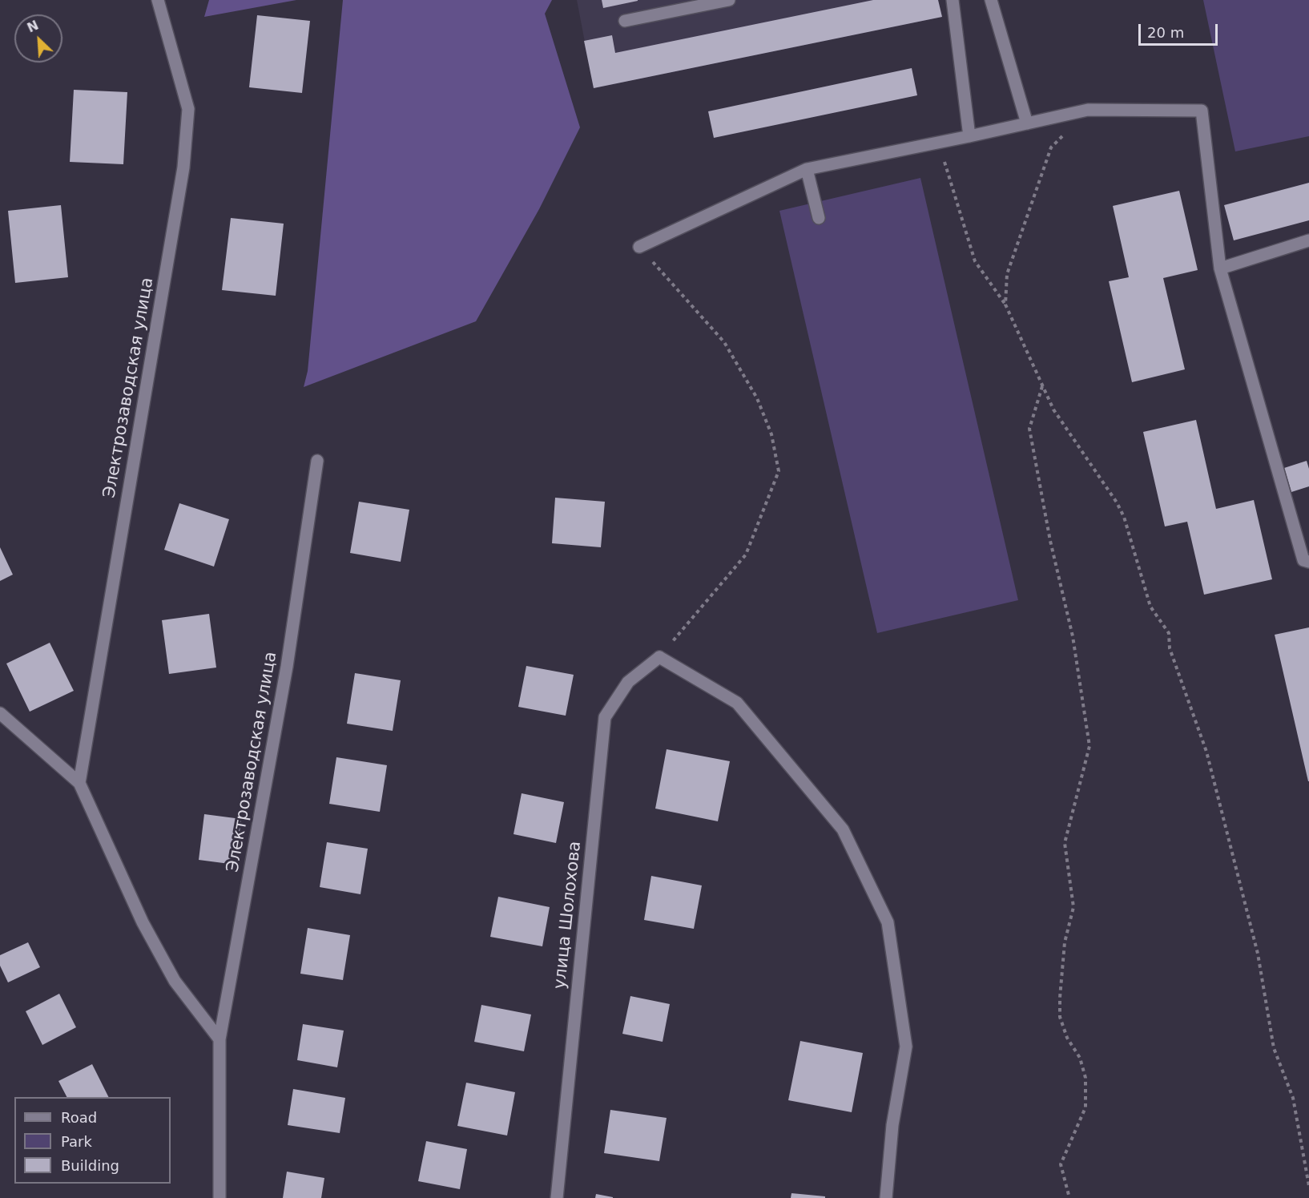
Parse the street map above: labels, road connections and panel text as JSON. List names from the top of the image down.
{
  "streets": {
    "street": ["Электрозаводская улица", "улица Шолохова"]
  },
  "legend": ["Road", "Park", "Building"],
  "scale_bar": "20 m",
  "north": "top left"
}
